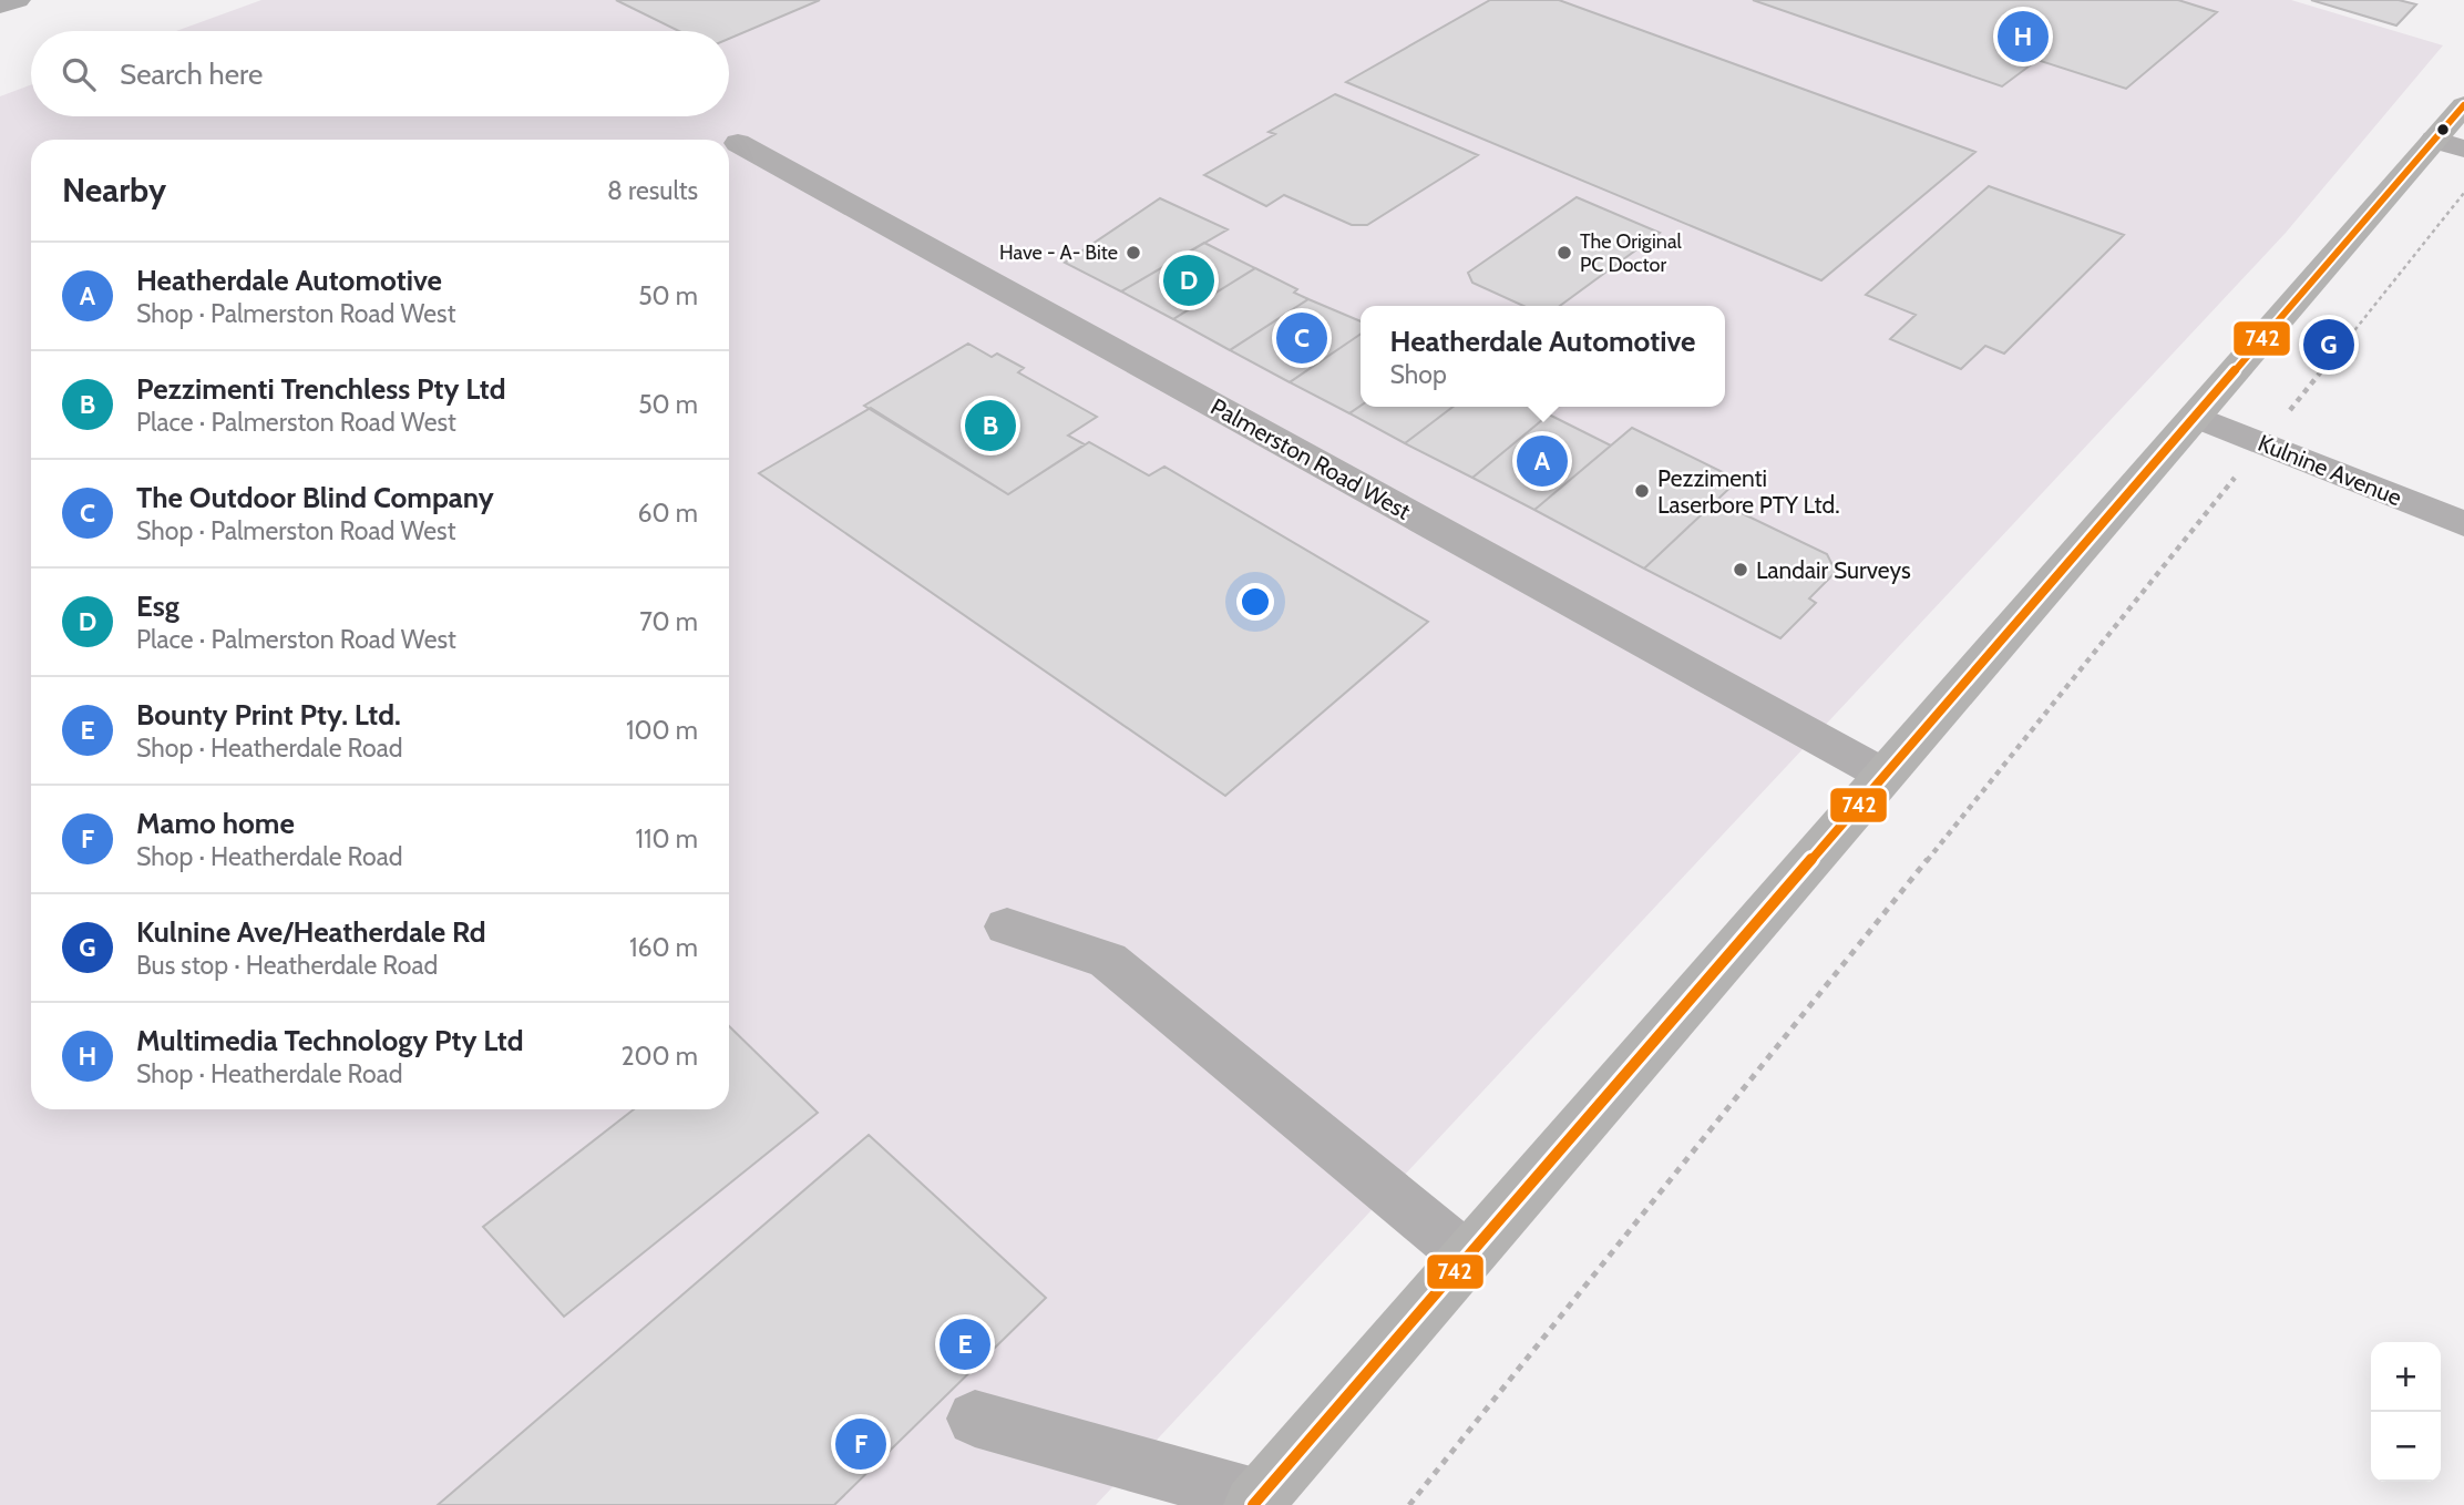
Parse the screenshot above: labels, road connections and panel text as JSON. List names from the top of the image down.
{
  "streets": {
    "street": ["Palmerston Road West", "Kulnine Avenue"]
  },
  "places": [
    "Have - A- Bite",
    "The Original PC Doctor",
    "Pezzimenti Laserbore PTY Ltd.",
    "Landair Surveys"
  ],
  "lines": ["transit line 742"],
  "page": {
    "pins": [
      "H",
      "D",
      "C",
      "G",
      "B",
      "A",
      "E",
      "F"
    ],
    "search": "Search here",
    "heading": ["Nearby", "8 results"],
    "list": [
      {
        "mark": "A",
        "name": "Heatherdale Automotive",
        "note": "Shop · Palmerston Road West",
        "value": "50 m"
      },
      {
        "mark": "B",
        "name": "Pezzimenti Trenchless Pty Ltd",
        "note": "Place · Palmerston Road West",
        "value": "50 m"
      },
      {
        "mark": "C",
        "name": "The Outdoor Blind Company",
        "note": "Shop · Palmerston Road West",
        "value": "60 m"
      },
      {
        "mark": "D",
        "name": "Esg",
        "note": "Place · Palmerston Road West",
        "value": "70 m"
      },
      {
        "mark": "E",
        "name": "Bounty Print Pty. Ltd.",
        "note": "Shop · Heatherdale Road",
        "value": "100 m"
      },
      {
        "mark": "F",
        "name": "Mamo home",
        "note": "Shop · Heatherdale Road",
        "value": "110 m"
      },
      {
        "mark": "G",
        "name": "Kulnine Ave/Heatherdale Rd",
        "note": "Bus stop · Heatherdale Road",
        "value": "160 m"
      },
      {
        "mark": "H",
        "name": "Multimedia Technology Pty Ltd",
        "note": "Shop · Heatherdale Road",
        "value": "200 m"
      }
    ],
    "popup": ["Heatherdale Automotive", "Shop"],
    "map_buttons": ["+", "−"]
  }
}
